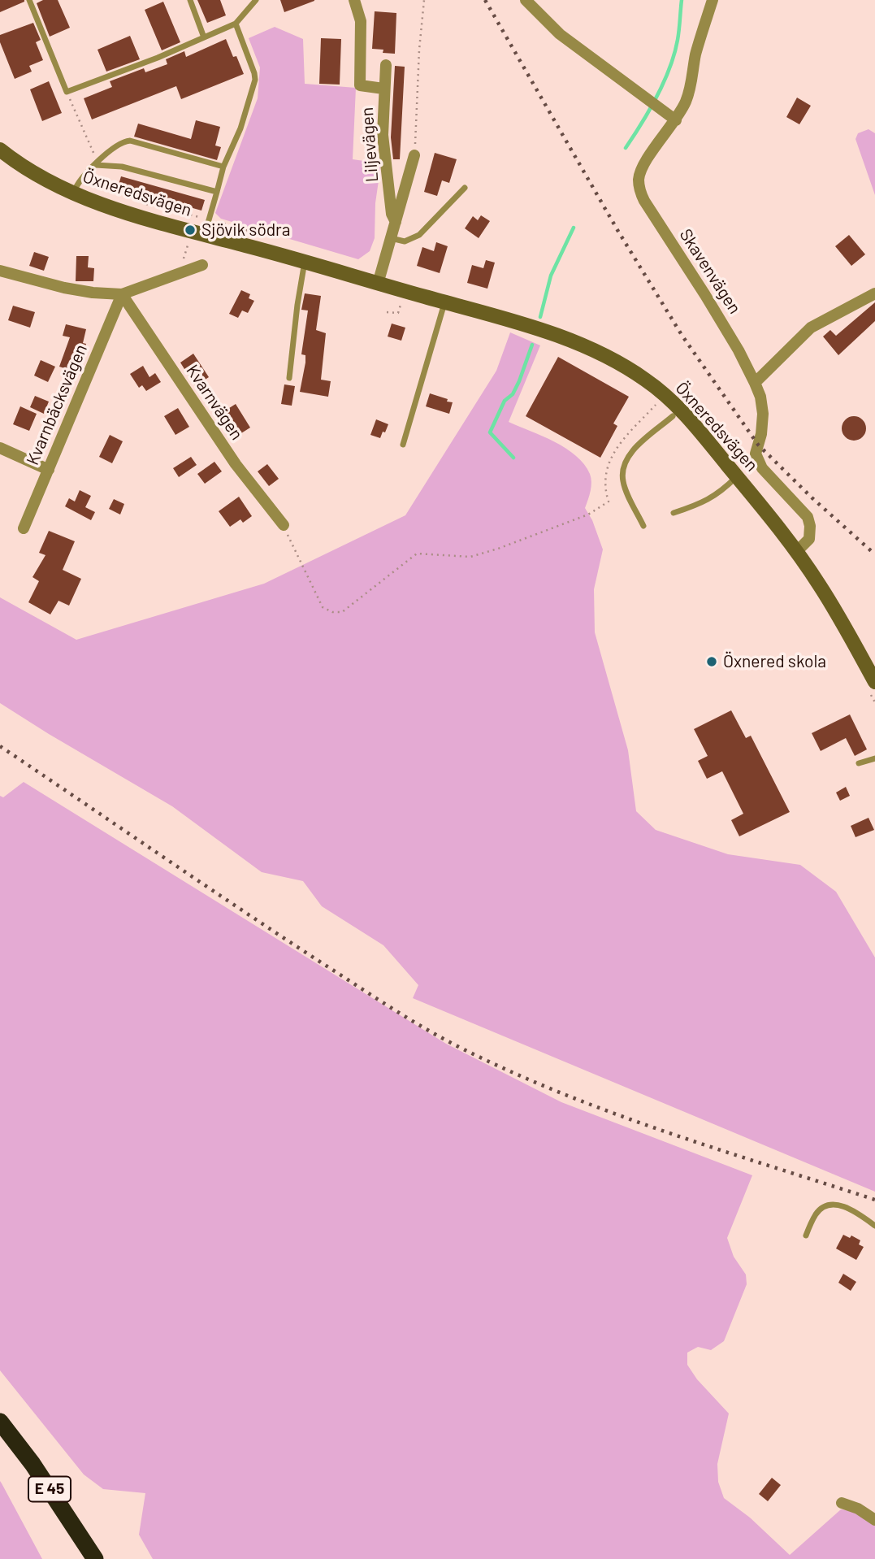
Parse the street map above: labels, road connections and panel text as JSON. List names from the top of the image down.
{
  "streets": {
    "highway": ["E 45"],
    "street": [
      "Liljevägen",
      "Öxneredsvägen",
      "Skavenvägen",
      "Kvarnvägen",
      "Kvarnbäcksvägen"
    ]
  },
  "crossings": [
    ["Öxneredsvägen", "Skavenvägen"],
    ["Kvarnvägen", "Kvarnbäcksvägen"]
  ],
  "places": ["Sjövik södra", "Öxnered skola"]
}
